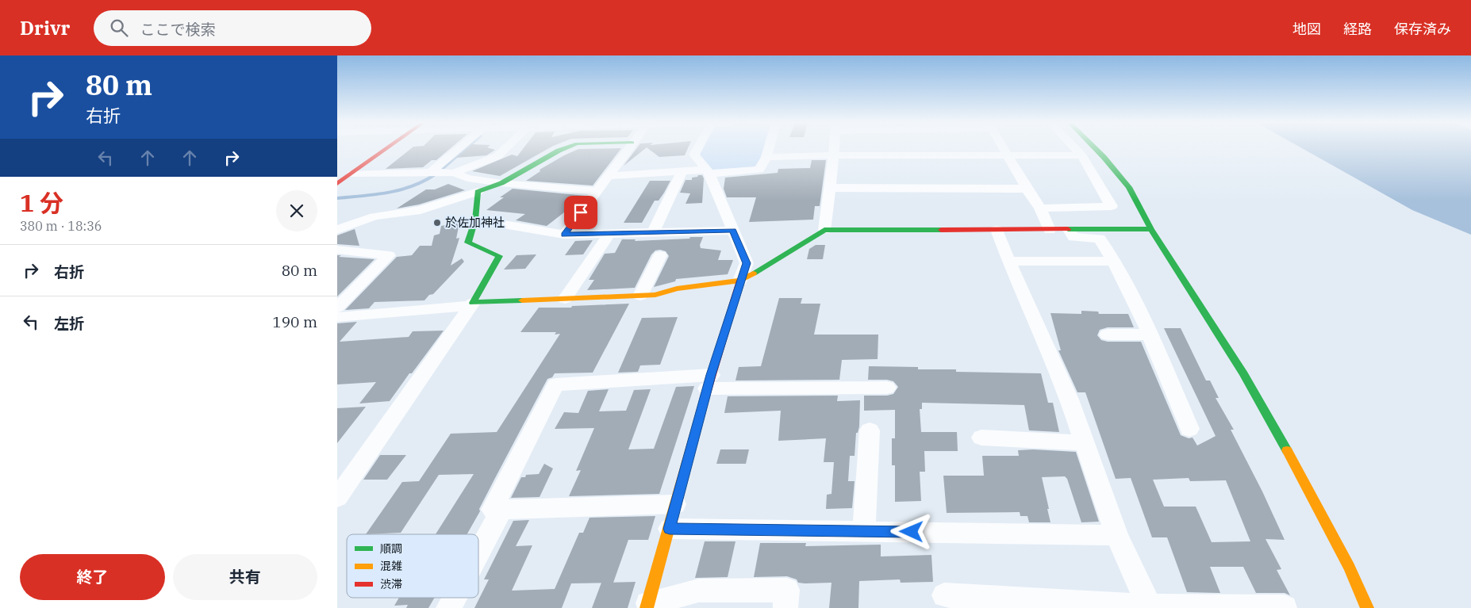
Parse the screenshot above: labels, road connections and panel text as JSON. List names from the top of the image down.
{
  "places": ["於佐加神社"],
  "legend": ["順調", "混雑", "渋滞"],
  "page": {
    "header": "Drivr",
    "search": "ここで検索",
    "nav": ["地図", "経路", "保存済み"],
    "turn": ["80 m", "右折"],
    "heading": ["1 分", "380 m · 18:36"],
    "list": [
      {
        "name": "右折",
        "value": "80 m"
      },
      {
        "name": "左折",
        "value": "190 m"
      }
    ],
    "buttons": ["終了", "共有"]
  }
}
